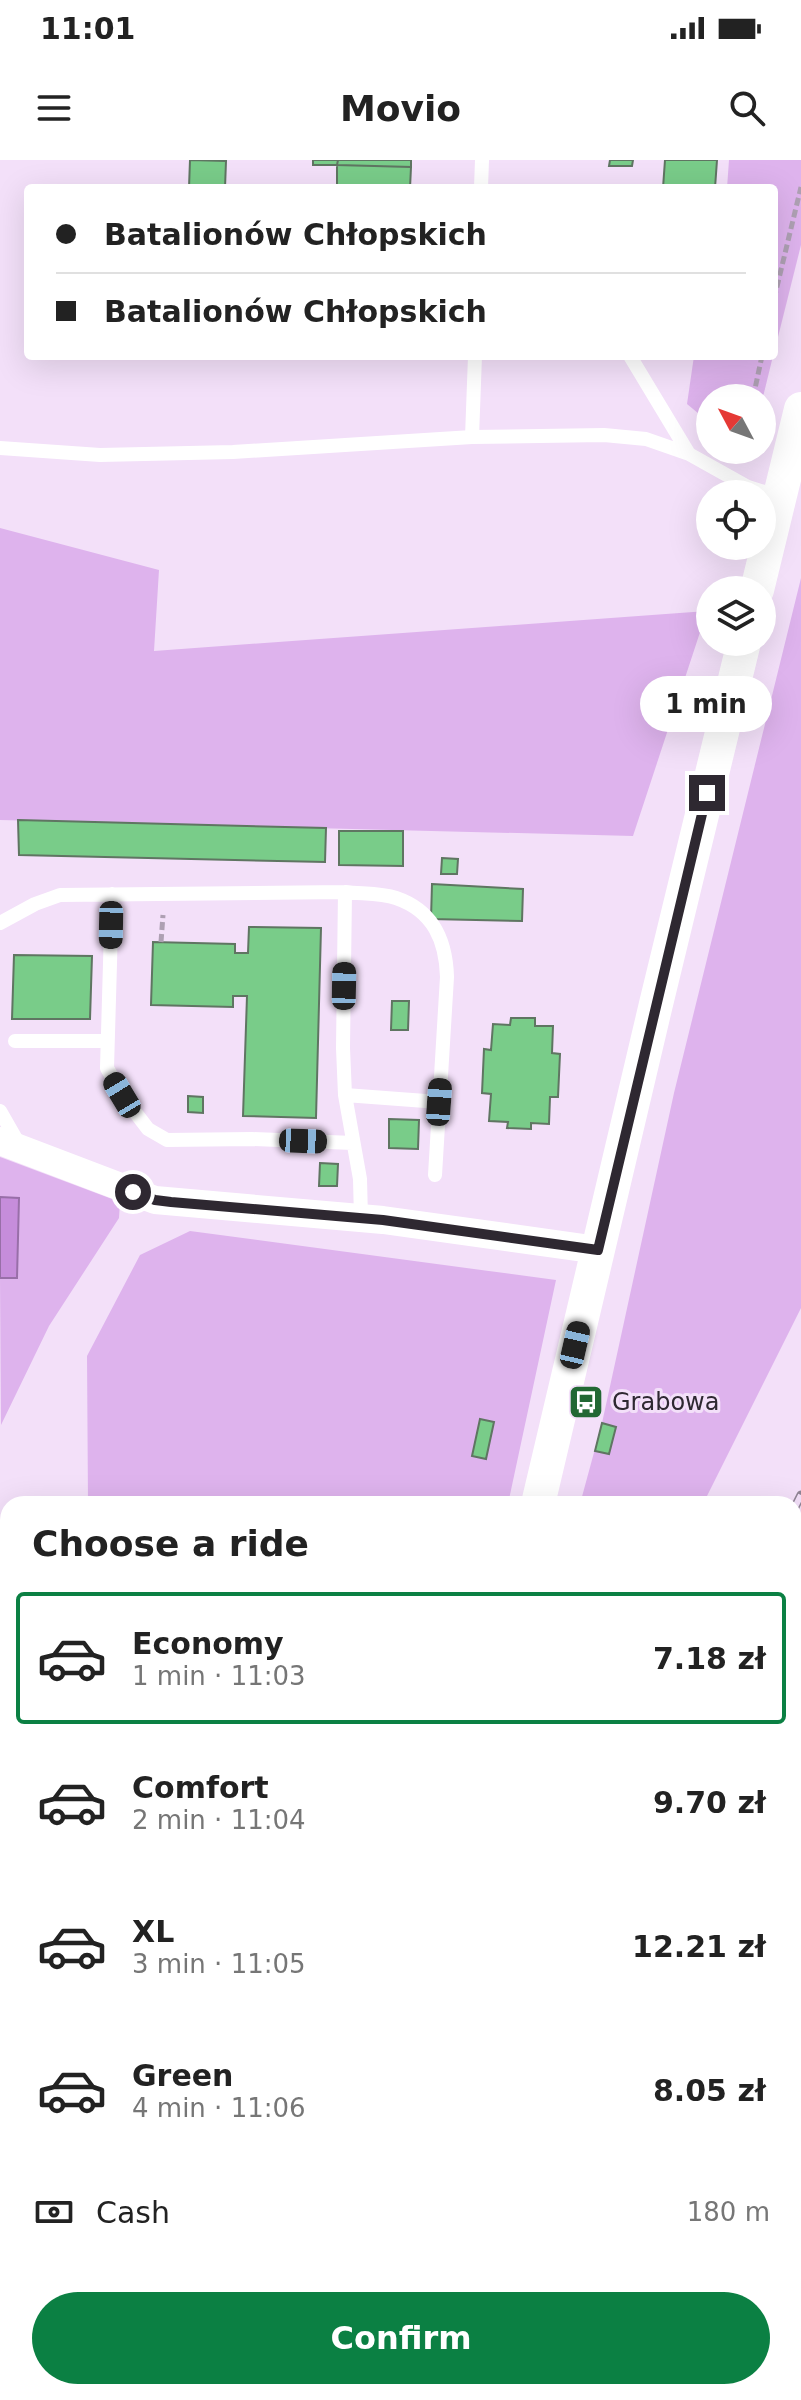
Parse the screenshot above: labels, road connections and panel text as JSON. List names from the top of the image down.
{
  "places": {
    "bus stop": ["Grabowa"]
  },
  "north": "top left",
  "page": {
    "status": "11:01",
    "header": "Movio",
    "banner": ["Batalionów Chłopskich", "Batalionów Chłopskich"],
    "bubble": "1 min",
    "heading": "Choose a ride",
    "list": [
      {
        "name": "Economy",
        "note": "1 min · 11:03",
        "value": "7.18 zł"
      },
      {
        "name": "Comfort",
        "note": "2 min · 11:04",
        "value": "9.70 zł"
      },
      {
        "name": "XL",
        "note": "3 min · 11:05",
        "value": "12.21 zł"
      },
      {
        "name": "Green",
        "note": "4 min · 11:06",
        "value": "8.05 zł"
      }
    ],
    "pay": ["Cash", "180 m"],
    "buttons": "Confirm"
  }
}
